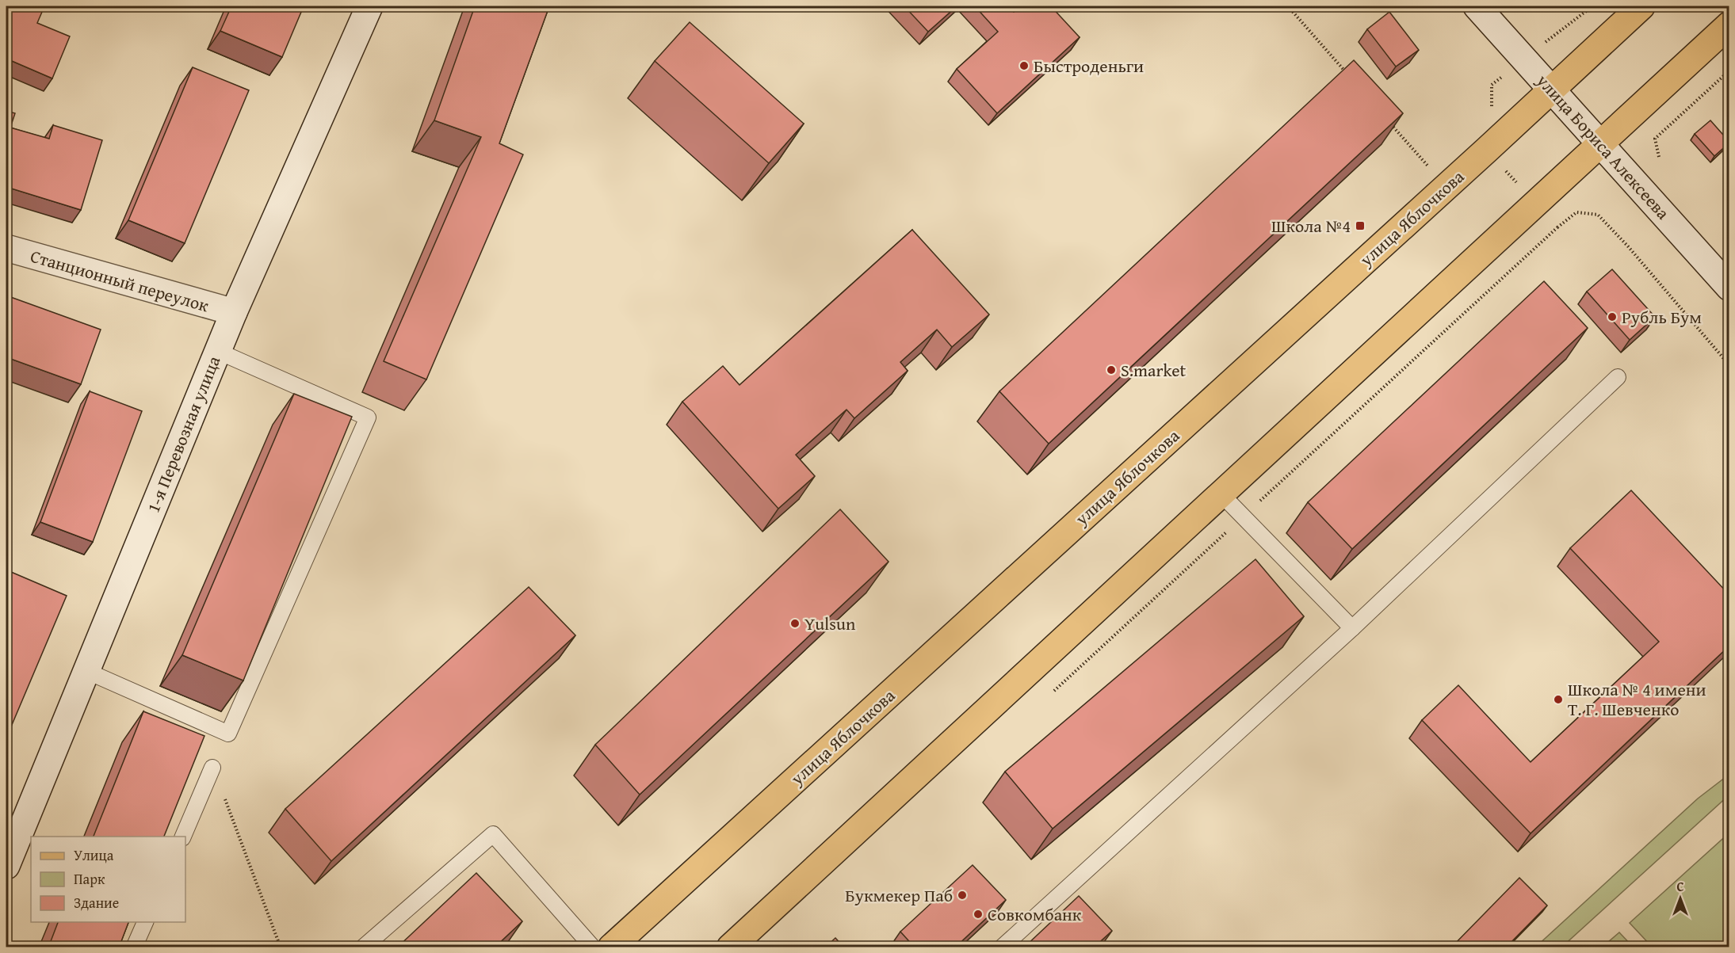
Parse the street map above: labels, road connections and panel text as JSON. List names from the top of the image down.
{
  "streets": {
    "main road": [
      "улица Бориса Алексеева",
      "улица Яблочкова",
      "Станционный переулок",
      "1-я Перевозная улица"
    ]
  },
  "crossings": [
    ["улица Бориса Алексеева", "улица Яблочкова"],
    ["Станционный переулок", "1-я Перевозная улица"]
  ],
  "places": {
    "other": [
      "Быстроденьги",
      "Рубль Бум",
      "S.market",
      "Yulsun",
      "Школа № 4 имени Т. Г. Шевченко",
      "Букмекер Паб",
      "Совкомбанк"
    ],
    "transit": ["Школа №4"]
  },
  "legend": ["Улица", "Парк", "Здание"],
  "north": "top"
}
